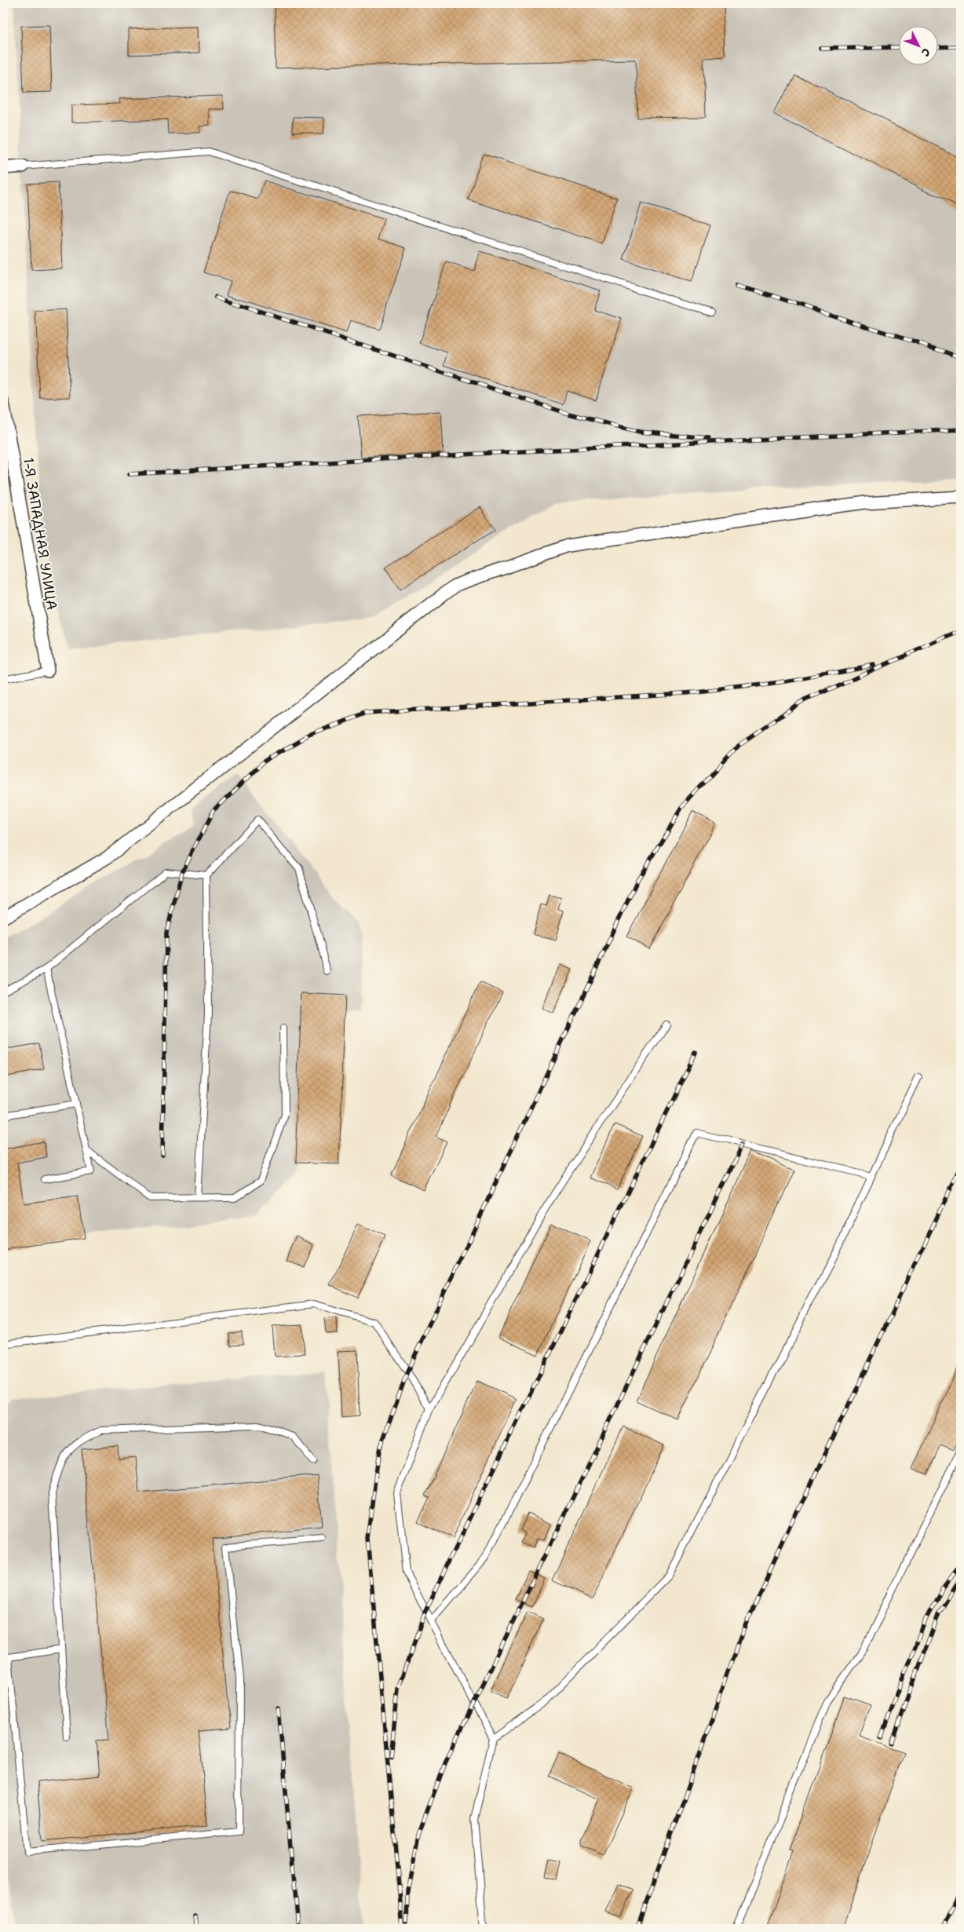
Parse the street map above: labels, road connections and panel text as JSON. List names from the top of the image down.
{
  "streets": {
    "street": ["1-Я ЗАПАДНАЯ УЛИЦА"]
  },
  "north": "bottom right"
}
